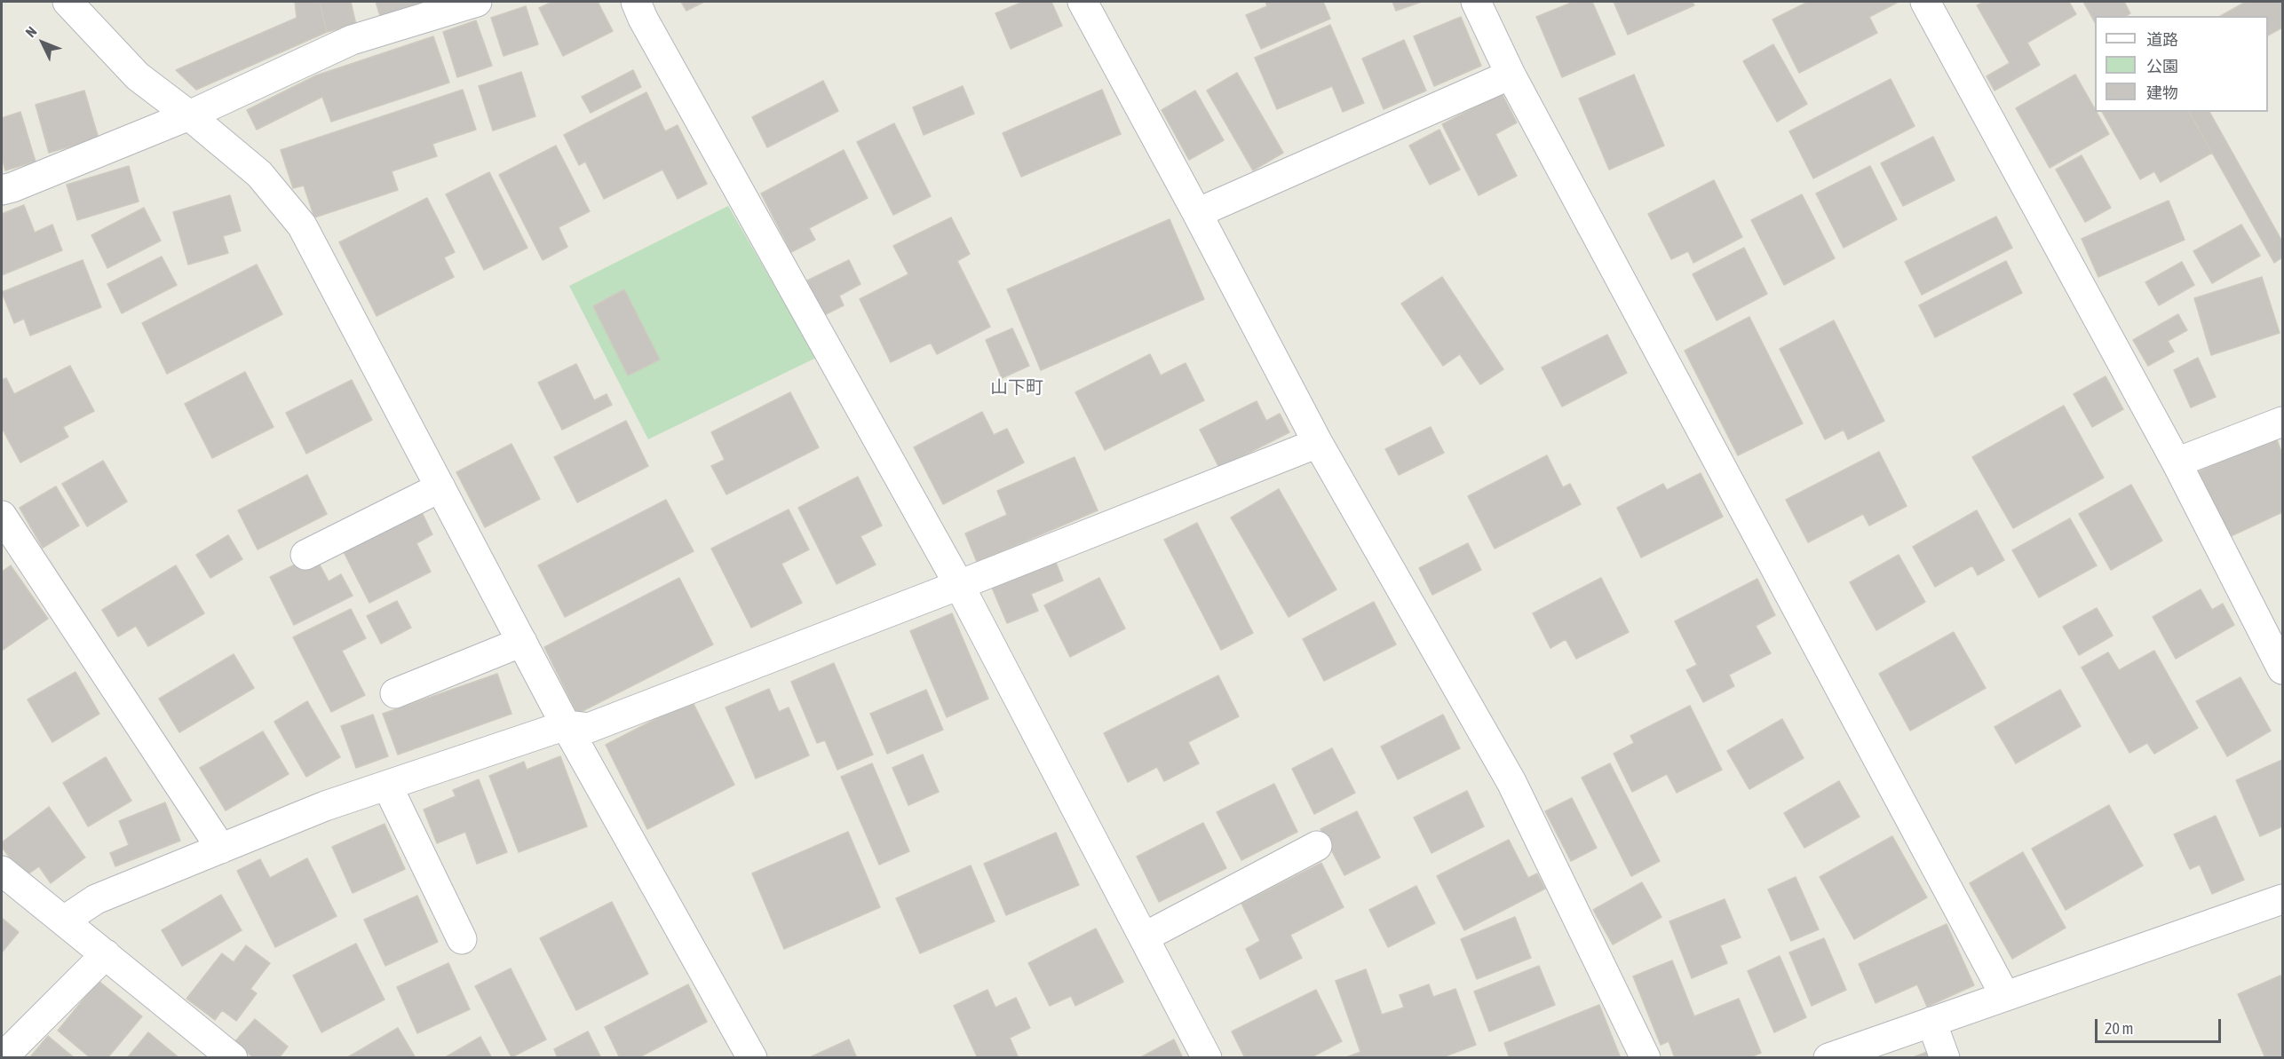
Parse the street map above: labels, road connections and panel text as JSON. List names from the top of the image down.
{
  "districts": ["山下町"],
  "legend": ["道路", "公園", "建物"],
  "scale_bar": "20 m",
  "north": "top left"
}
